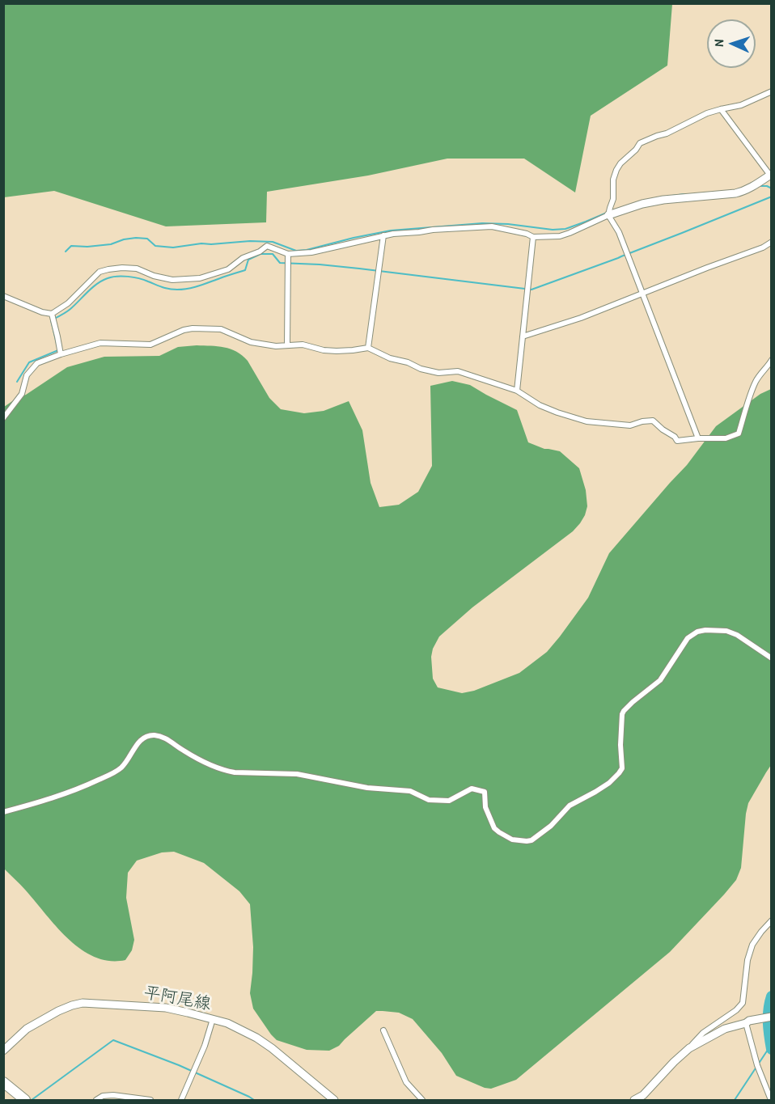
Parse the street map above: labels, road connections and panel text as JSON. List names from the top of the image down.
{
  "streets": {
    "main road": ["平阿尾線"]
  },
  "north": "left"
}
